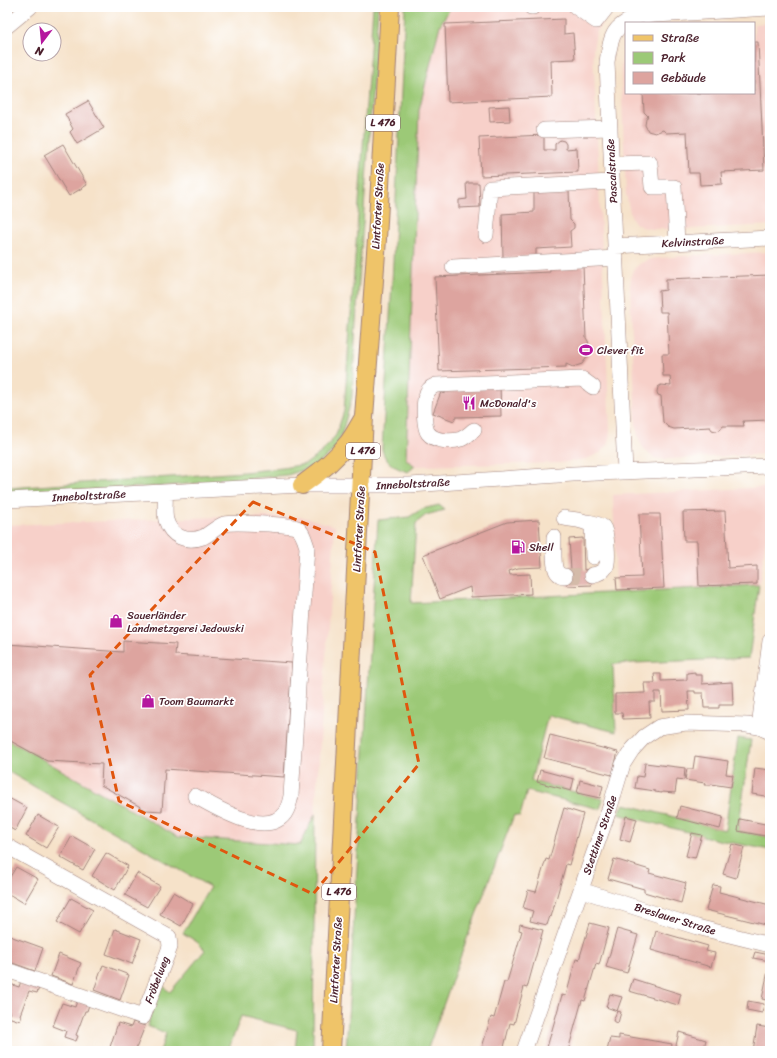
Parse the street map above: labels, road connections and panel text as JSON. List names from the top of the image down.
{
  "streets": {
    "main road": ["L 476", "Lintforter Straße"],
    "street": [
      "Pascalstraße",
      "Kelvinstraße",
      "Inneboltstraße",
      "Stettiner Straße",
      "Breslauer Straße",
      "Fröbelweg"
    ]
  },
  "crossings": [
    ["Pascalstraße", "Kelvinstraße"],
    ["Pascalstraße", "Inneboltstraße"],
    ["Lintforter Straße", "Inneboltstraße"],
    ["Stettiner Straße", "Breslauer Straße"]
  ],
  "places": {
    "sports": ["Clever fit"],
    "restaurant": ["McDonald's"],
    "fuel station": ["Shell"],
    "shop": ["Sauerländer Landmetzgerei Jedowski", "Toom Baumarkt"]
  },
  "legend": ["Straße", "Park", "Gebäude"],
  "north": "bottom"
}
